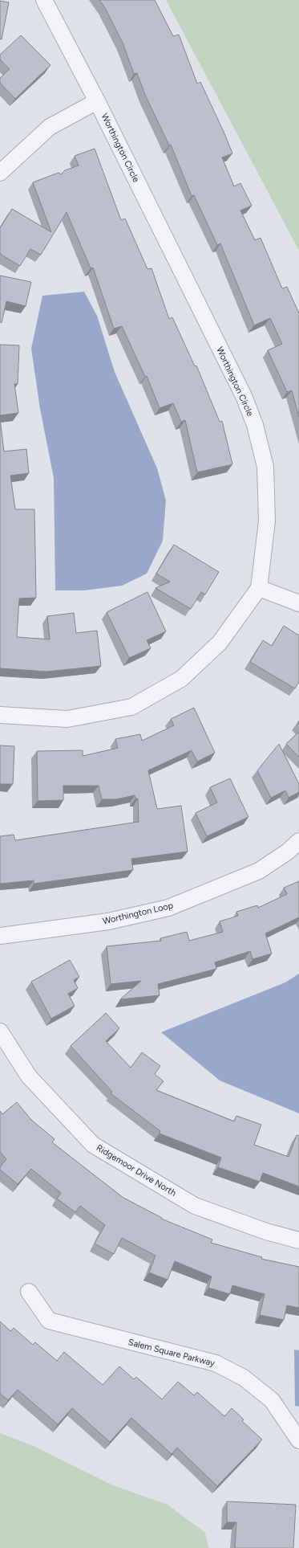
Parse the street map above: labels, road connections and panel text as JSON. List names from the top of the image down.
{
  "streets": {
    "street": [
      "Worthington Circle",
      "Worthington Loop",
      "Ridgemoor Drive North",
      "Salem Square Parkway"
    ]
  }
}
